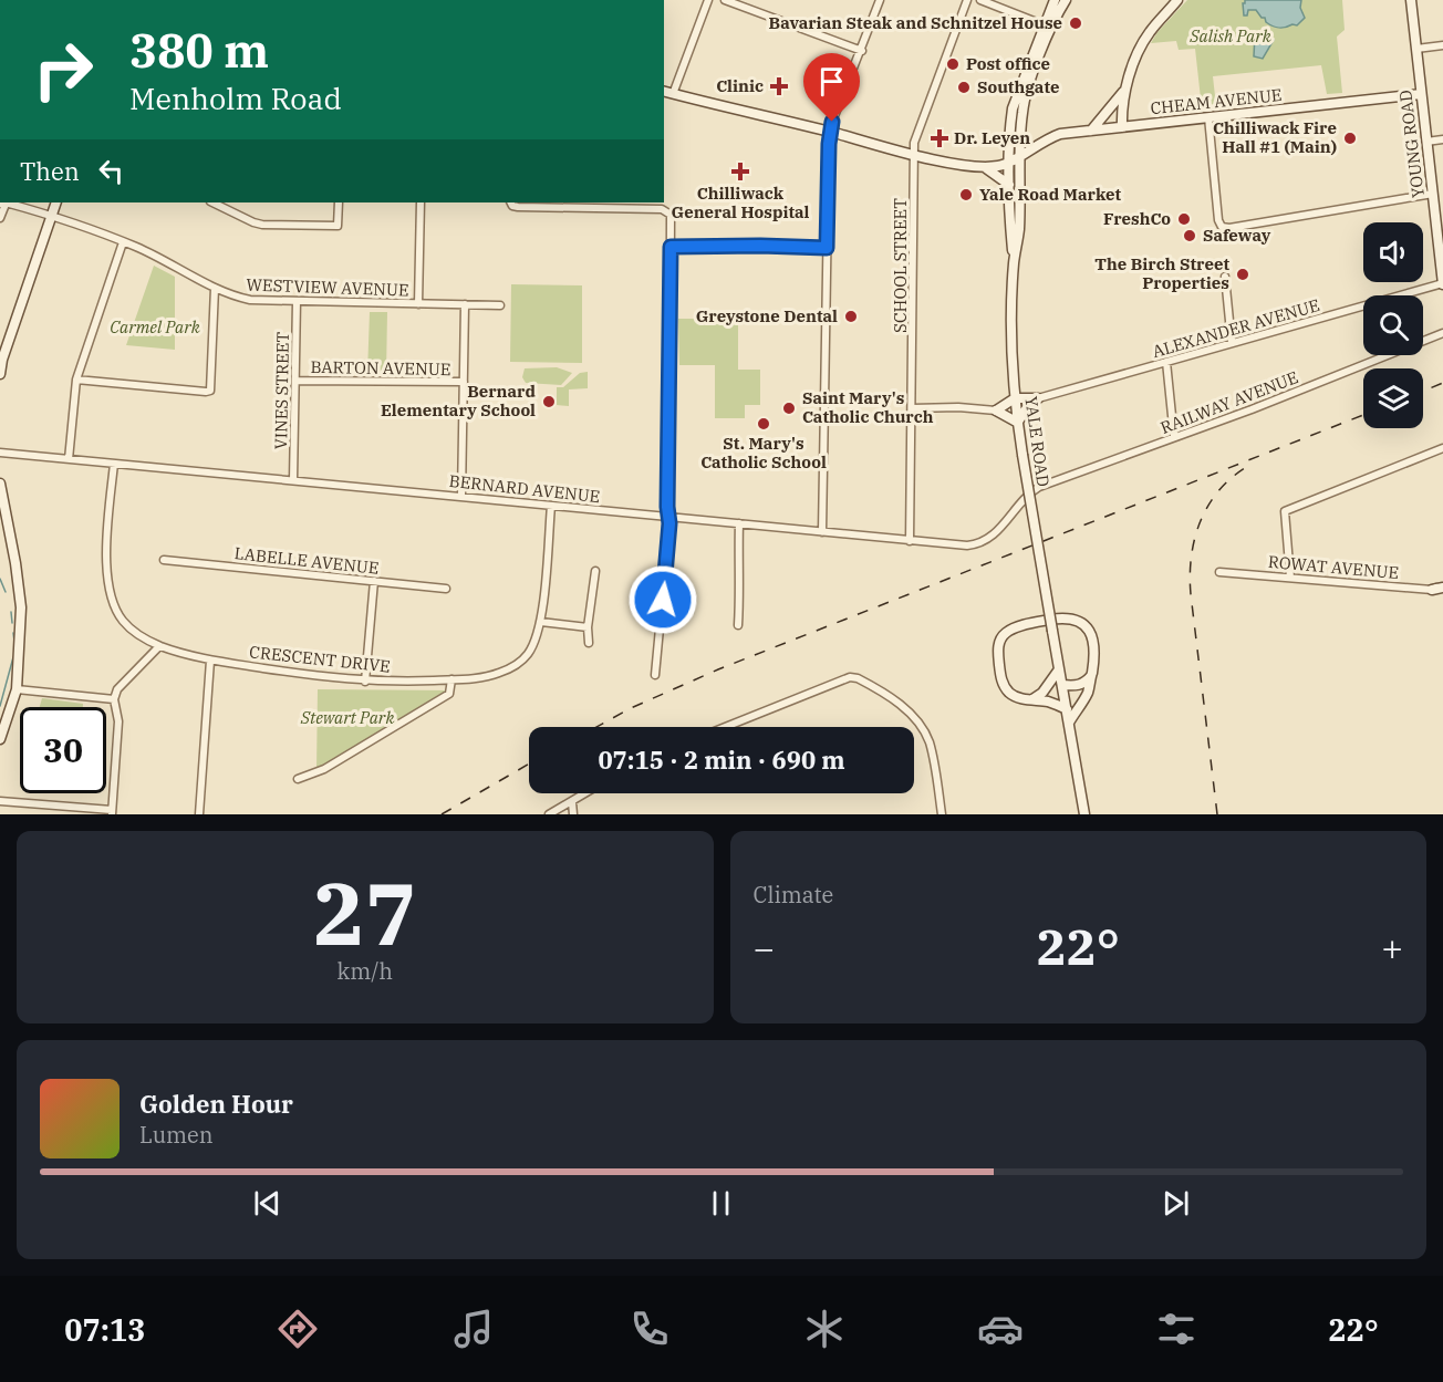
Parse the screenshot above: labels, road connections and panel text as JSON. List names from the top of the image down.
{
  "streets": {
    "main road": ["CHEAM AVENUE", "YOUNG ROAD", "YALE ROAD"],
    "street": [
      "SCHOOL STREET",
      "WESTVIEW AVENUE",
      "ALEXANDER AVENUE",
      "BARTON AVENUE",
      "VINES STREET",
      "RAILWAY AVENUE",
      "BERNARD AVENUE",
      "LABELLE AVENUE",
      "ROWAT AVENUE",
      "CRESCENT DRIVE"
    ]
  },
  "crossings": [
    ["CHEAM AVENUE", "YOUNG ROAD"],
    ["CHEAM AVENUE", "YALE ROAD"],
    ["YOUNG ROAD", "ALEXANDER AVENUE"],
    ["SCHOOL STREET", "BERNARD AVENUE"],
    ["WESTVIEW AVENUE", "VINES STREET"],
    ["BARTON AVENUE", "VINES STREET"],
    ["VINES STREET", "BERNARD AVENUE"],
    ["RAILWAY AVENUE", "BERNARD AVENUE"],
    ["BERNARD AVENUE", "CRESCENT DRIVE"]
  ],
  "parks": ["Salish Park", "Carmel Park", "Stewart Park"],
  "places": {
    "other": [
      "Bavarian Steak and Schnitzel House",
      "Post office",
      "Southgate",
      "Chilliwack Fire Hall #1 (Main)",
      "Yale Road Market",
      "FreshCo",
      "Safeway",
      "The Birch Street Properties",
      "Greystone Dental",
      "Bernard Elementary School",
      "Saint Mary's Catholic Church",
      "St. Mary's Catholic School"
    ],
    "health": ["Clinic", "Dr. Leyen", "Chilliwack General Hospital"]
  },
  "page": {
    "turn": ["380 m", "Menholm Road"],
    "then": "Then",
    "limit": "30",
    "trip": "07:15 · 2 min · 690 m",
    "tile": [
      ["27", "km/h"],
      "Climate"
    ],
    "heat": ["−", "22°", "+"],
    "song": ["Golden Hour", "Lumen"],
    "tabs": ["07:13", "22°"]
  }
}
